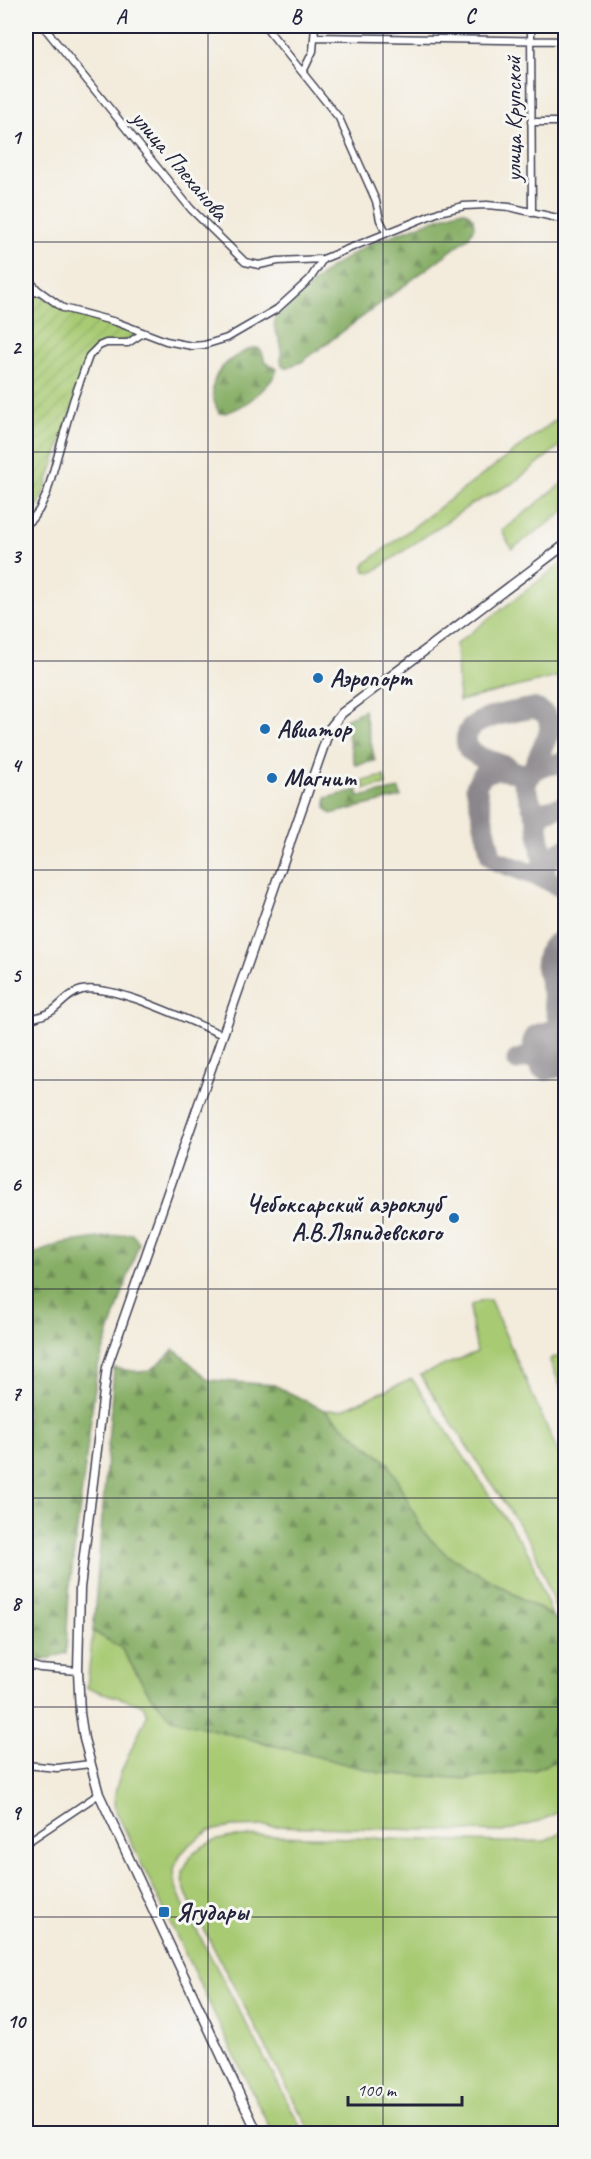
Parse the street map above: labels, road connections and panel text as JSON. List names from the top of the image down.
{
  "streets": {
    "street": ["улица Крупской", "улица Плеханова"]
  },
  "places": {
    "other": [
      "Аэропорт",
      "Авиатор",
      "Магнит",
      "Чебоксарский аэроклуб А.В.Ляпидевского"
    ],
    "transit": ["Ягудары"]
  },
  "scale_bar": "100 m",
  "grid": {
    "columns": ["A", "B", "C"],
    "rows": [
      "1",
      "2",
      "3",
      "4",
      "5",
      "6",
      "7",
      "8",
      "9",
      "10"
    ]
  }
}
